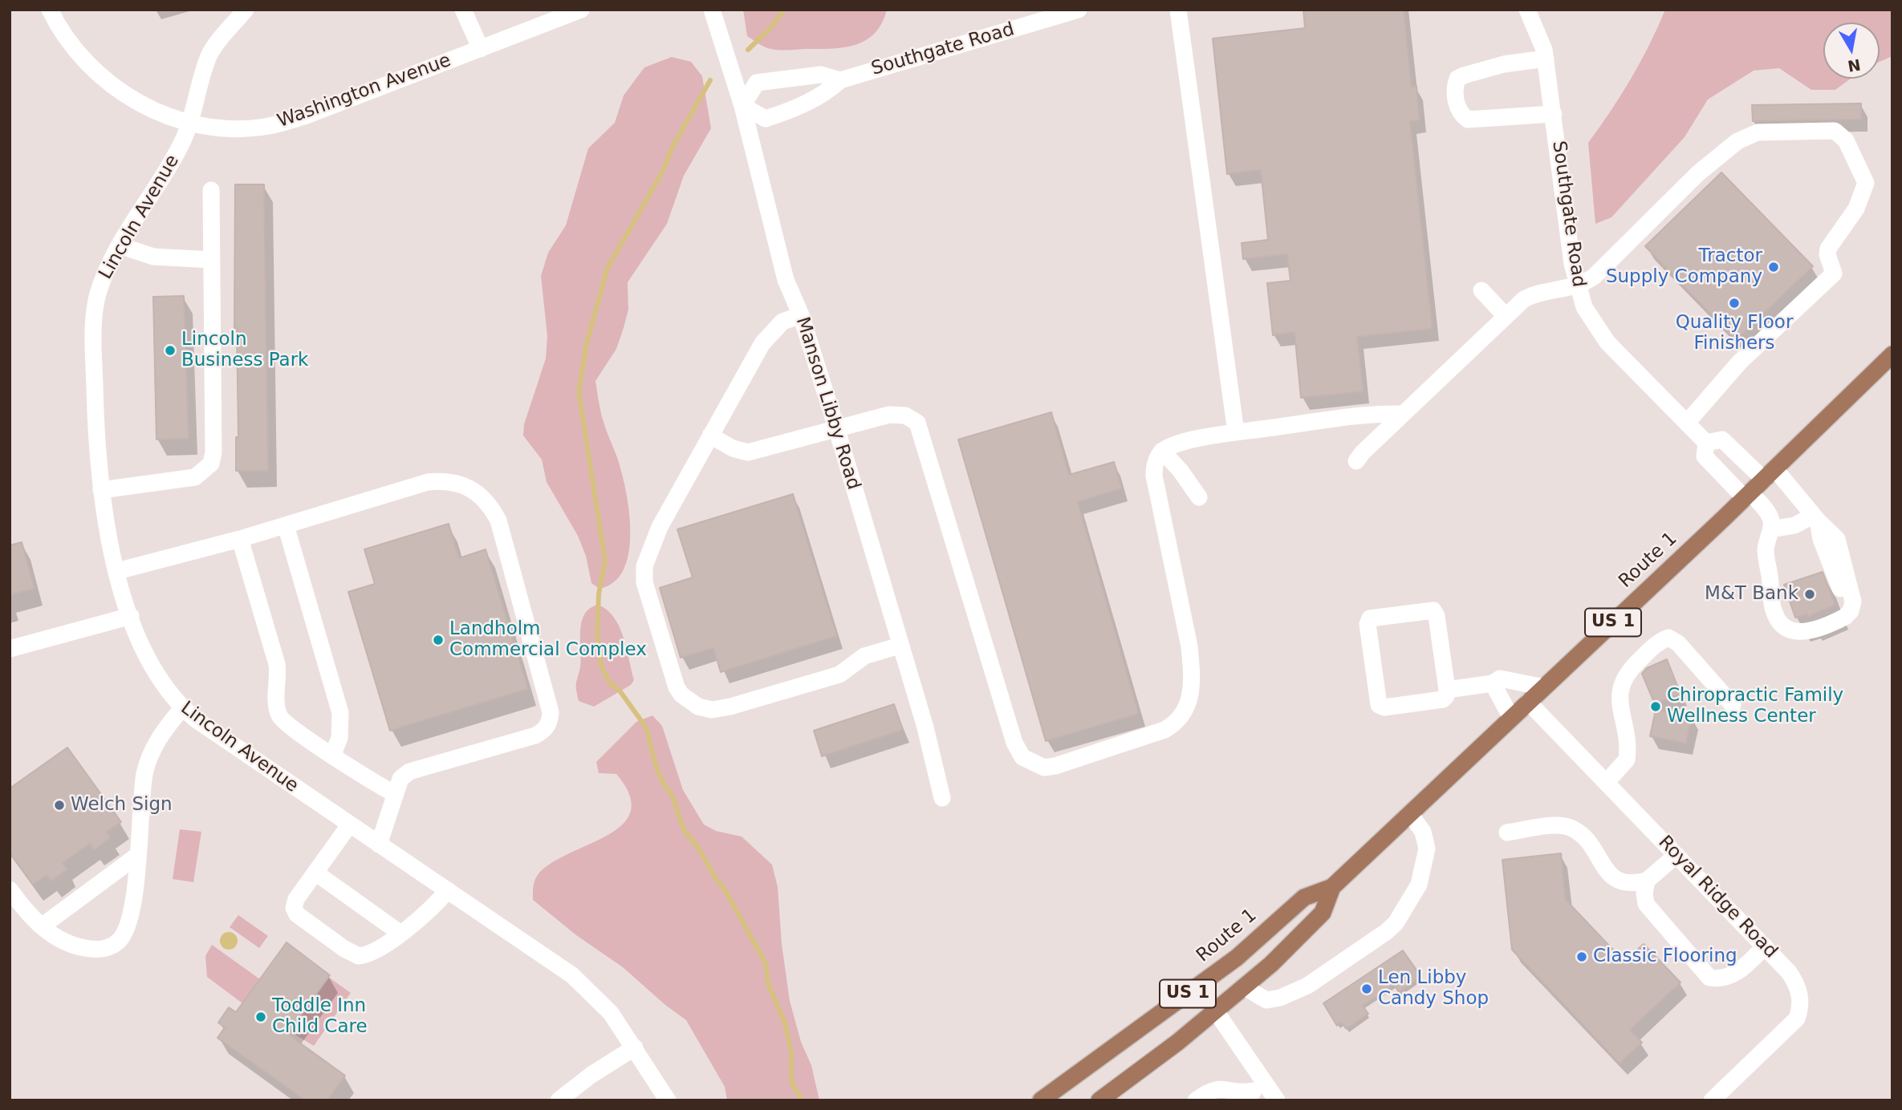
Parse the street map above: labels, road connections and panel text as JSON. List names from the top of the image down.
{
  "streets": {
    "main road": ["Route 1", "US 1"],
    "street": [
      "Southgate Road",
      "Washington Avenue",
      "Lincoln Avenue",
      "Manson Libby Road",
      "Royal Ridge Road"
    ]
  },
  "crossings": [
    ["Southgate Road", "Manson Libby Road"],
    ["Southgate Road", "Route 1"],
    ["Washington Avenue", "Lincoln Avenue"],
    ["Route 1", "Royal Ridge Road"]
  ],
  "places": [
    "Tractor Supply Company",
    "Quality Floor Finishers",
    "Lincoln Business Park",
    "M&T Bank",
    "Landholm Commercial Complex",
    "Chiropractic Family Wellness Center",
    "Welch Sign",
    "Classic Flooring",
    "Len Libby Candy Shop",
    "Toddle Inn Child Care"
  ],
  "north": "bottom"
}
